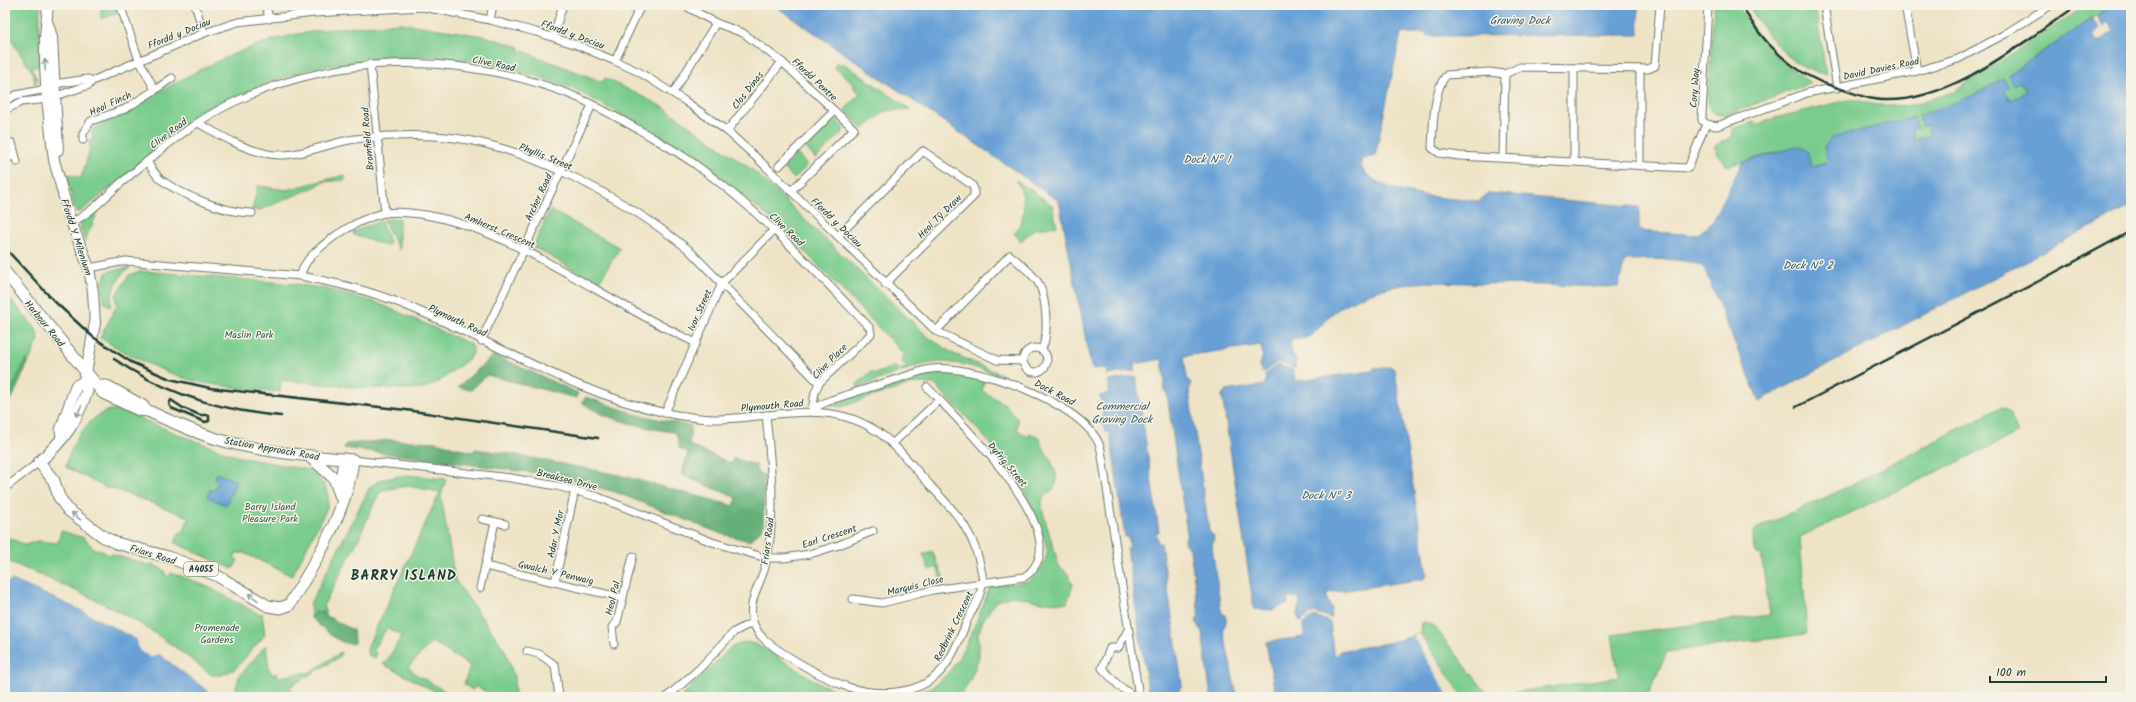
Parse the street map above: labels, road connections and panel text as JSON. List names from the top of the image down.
{
  "streets": {
    "main road": [
      "Harbour Road",
      "Station Approach Road",
      "Friars Road",
      "A4055"
    ],
    "street": [
      "Ffordd y Dociau",
      "Clive Road",
      "David Davies Road",
      "Ffordd Pentre",
      "Cory Way",
      "Clos Dinas",
      "Heol Finch",
      "Bromfield Road",
      "Phyllis Street",
      "Archer Road",
      "Heol Tŷ Draw",
      "Amherst Crescent",
      "Ffordd Y Mileniwm",
      "Ivor Street",
      "Plymouth Road",
      "Clive Place",
      "Dock Road",
      "Dyfrig Street",
      "Breaksea Drive",
      "Adar Y Mor",
      "Earl Crescent",
      "Gwalch Y Penwaig",
      "Marquis Close",
      "Heol Pal",
      "Redbrink Crescent"
    ]
  },
  "crossings": [
    ["Ffordd y Dociau", "Ffordd Pentre"],
    ["Ffordd y Dociau", "Clos Dinas"],
    ["Ffordd y Dociau", "Heol Tŷ Draw"],
    ["Ffordd y Dociau", "Ffordd Y Mileniwm"],
    ["Clive Road", "Bromfield Road"],
    ["Clive Road", "Phyllis Street"],
    ["Clive Road", "Archer Road"],
    ["Clive Road", "Ffordd Y Mileniwm"],
    ["Clive Road", "Ivor Street"],
    ["Clive Road", "Clive Place"],
    ["David Davies Road", "Cory Way"],
    ["Ffordd Pentre", "Clos Dinas"],
    ["Bromfield Road", "Phyllis Street"],
    ["Bromfield Road", "Amherst Crescent"],
    ["Phyllis Street", "Archer Road"],
    ["Phyllis Street", "Ivor Street"],
    ["Phyllis Street", "Clive Place"],
    ["Archer Road", "Amherst Crescent"],
    ["Archer Road", "Plymouth Road"],
    ["Amherst Crescent", "Ivor Street"],
    ["Amherst Crescent", "Plymouth Road"],
    ["Ffordd Y Mileniwm", "Plymouth Road"],
    ["Ffordd Y Mileniwm", "Harbour Road"],
    ["Ffordd Y Mileniwm", "Station Approach Road"],
    ["Ivor Street", "Plymouth Road"],
    ["Plymouth Road", "Clive Place"],
    ["Plymouth Road", "Dock Road"],
    ["Plymouth Road", "Friars Road"],
    ["Plymouth Road", "Redbrink Crescent"],
    ["Harbour Road", "Station Approach Road"],
    ["Clive Place", "Dock Road"],
    ["Clive Place", "Redbrink Crescent"],
    ["Dock Road", "Redbrink Crescent"],
    ["Station Approach Road", "Breaksea Drive"],
    ["Station Approach Road", "Friars Road"],
    ["Dyfrig Street", "Marquis Close"],
    ["Dyfrig Street", "Redbrink Crescent"],
    ["Breaksea Drive", "Adar Y Mor"],
    ["Breaksea Drive", "Earl Crescent"],
    ["Breaksea Drive", "Friars Road"],
    ["Adar Y Mor", "Gwalch Y Penwaig"],
    ["Earl Crescent", "Friars Road"],
    ["Friars Road", "Redbrink Crescent"],
    ["Gwalch Y Penwaig", "Heol Pal"],
    ["Marquis Close", "Redbrink Crescent"]
  ],
  "districts": ["BARRY ISLAND"],
  "water": [
    "Graving Dock",
    "Dock Nº 1",
    "Dock Nº 2",
    "Commercial Graving Dock",
    "Dock Nº 3"
  ],
  "parks": ["Maslin Park", "Barry Island Pleasure Park", "Promenade Gardens"],
  "scale_bar": "100 m"
}
